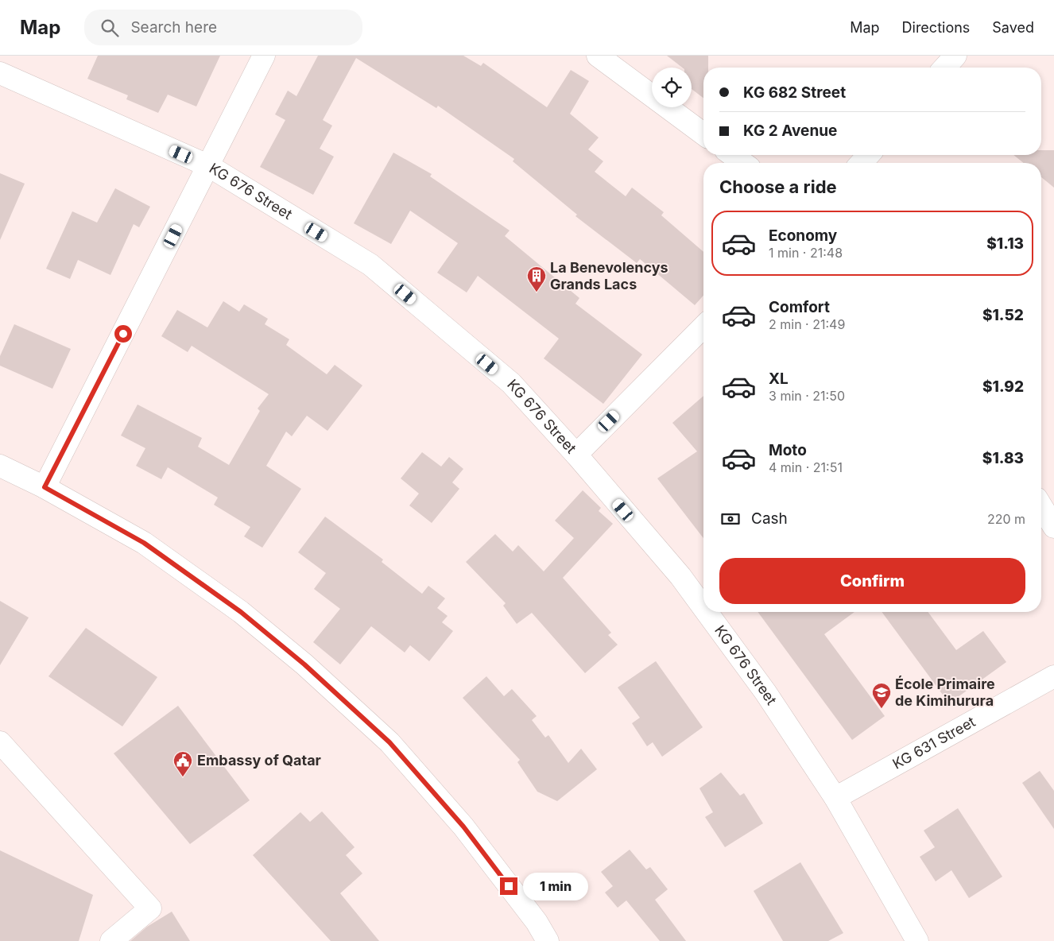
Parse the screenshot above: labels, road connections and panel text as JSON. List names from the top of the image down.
{
  "streets": {
    "street": ["KG 676 Street", "KG 631 Street"]
  },
  "crossings": [
    ["KG 676 Street", "KG 631 Street"]
  ],
  "places": {
    "building": ["La Benevolencys Grands Lacs"],
    "school or university": ["École Primaire de Kimihurura"],
    "public building": ["Embassy of Qatar"]
  },
  "page": {
    "header": "Map",
    "search": "Search here",
    "nav": ["Map", "Directions", "Saved"],
    "banner": ["KG 682 Street", "KG 2 Avenue"],
    "heading": "Choose a ride",
    "list": [
      {
        "name": "Economy",
        "note": "1 min · 21:48",
        "value": "$1.13"
      },
      {
        "name": "Comfort",
        "note": "2 min · 21:49",
        "value": "$1.52"
      },
      {
        "name": "XL",
        "note": "3 min · 21:50",
        "value": "$1.92"
      },
      {
        "name": "Moto",
        "note": "4 min · 21:51",
        "value": "$1.83"
      }
    ],
    "pay": ["Cash", "220 m"],
    "buttons": "Confirm",
    "bubble": "1 min"
  }
}
